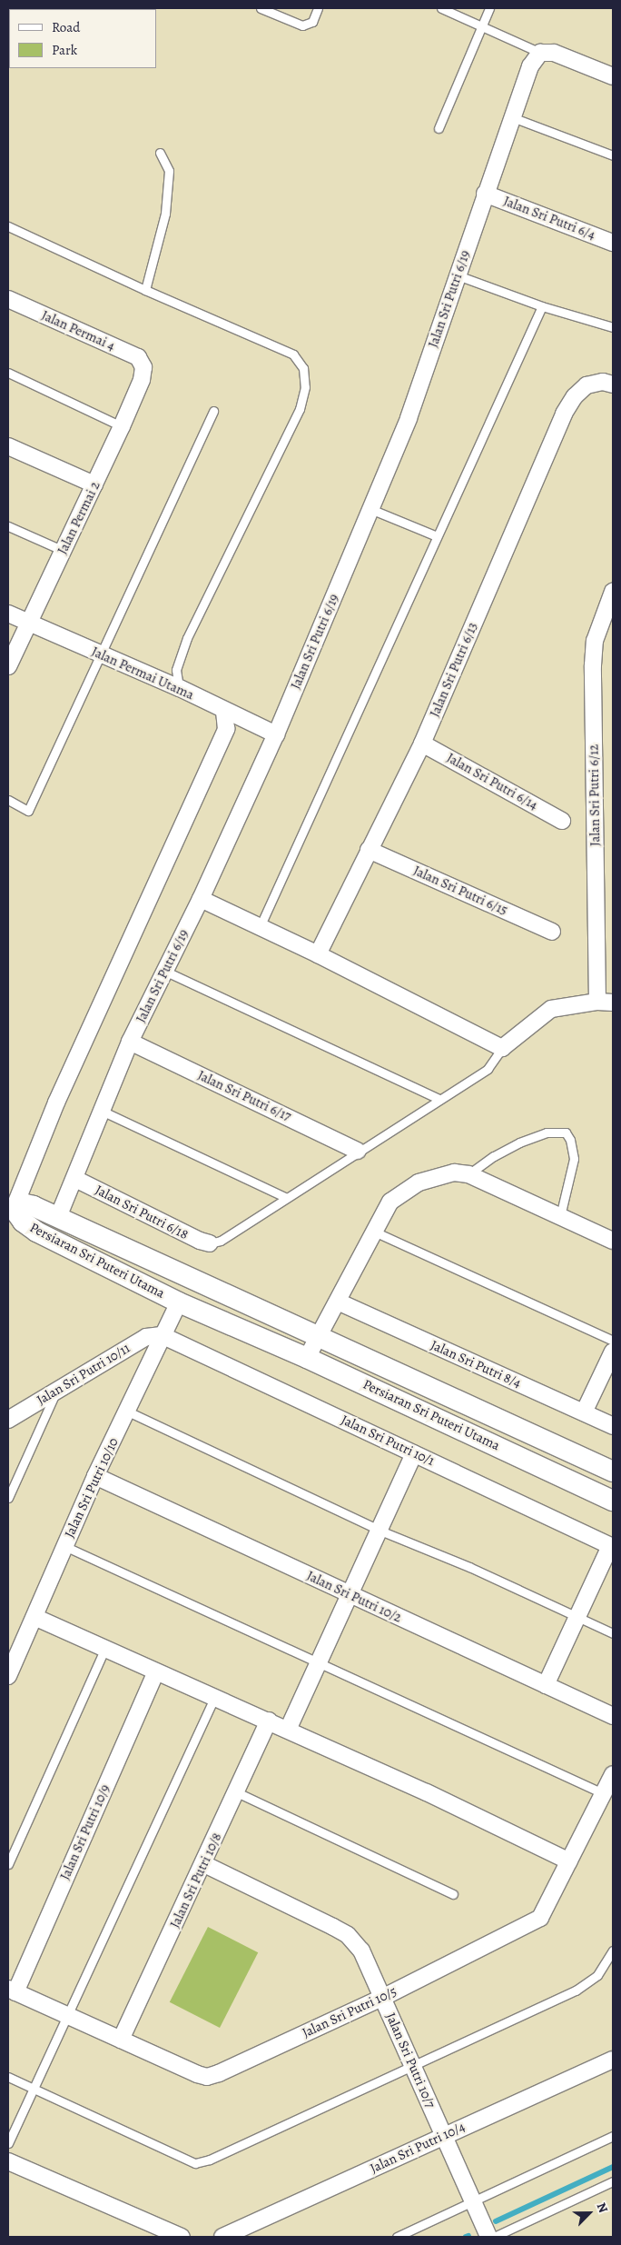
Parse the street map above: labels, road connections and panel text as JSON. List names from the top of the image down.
{
  "streets": {
    "street": [
      "Jalan Sri Putri 6/4",
      "Jalan Sri Putri 6/19",
      "Jalan Permai 4",
      "Jalan Permai 2",
      "Jalan Sri Putri 6/13",
      "Jalan Permai Utama",
      "Jalan Sri Putri 6/14",
      "Jalan Sri Putri 6/12",
      "Jalan Sri Putri 6/15",
      "Jalan Sri Putri 6/17",
      "Jalan Sri Putri 6/18",
      "Persiaran Sri Puteri Utama",
      "Jalan Sri Putri 8/4",
      "Jalan Sri Putri 10/11",
      "Jalan Sri Putri 10/1",
      "Jalan Sri Putri 10/10",
      "Jalan Sri Putri 10/2",
      "Jalan Sri Putri 10/9",
      "Jalan Sri Putri 10/8",
      "Jalan Sri Putri 10/5",
      "Jalan Sri Putri 10/7",
      "Jalan Sri Putri 10/4"
    ]
  },
  "crossings": [
    ["Jalan Sri Putri 6/4", "Jalan Sri Putri 6/19"],
    ["Jalan Sri Putri 6/19", "Jalan Permai Utama"],
    ["Jalan Sri Putri 6/19", "Jalan Sri Putri 6/17"],
    ["Jalan Sri Putri 6/19", "Jalan Sri Putri 6/18"],
    ["Jalan Sri Putri 6/19", "Persiaran Sri Puteri Utama"],
    ["Jalan Permai 4", "Jalan Permai 2"],
    ["Jalan Permai 2", "Jalan Permai Utama"],
    ["Jalan Sri Putri 6/13", "Jalan Sri Putri 6/14"],
    ["Jalan Sri Putri 6/13", "Jalan Sri Putri 6/15"],
    ["Persiaran Sri Puteri Utama", "Jalan Sri Putri 10/10"],
    ["Jalan Sri Putri 10/11", "Jalan Sri Putri 10/1"],
    ["Jalan Sri Putri 10/11", "Jalan Sri Putri 10/10"],
    ["Jalan Sri Putri 10/1", "Jalan Sri Putri 10/10"],
    ["Jalan Sri Putri 10/10", "Jalan Sri Putri 10/2"],
    ["Jalan Sri Putri 10/9", "Jalan Sri Putri 10/5"],
    ["Jalan Sri Putri 10/8", "Jalan Sri Putri 10/5"],
    ["Jalan Sri Putri 10/8", "Jalan Sri Putri 10/7"],
    ["Jalan Sri Putri 10/5", "Jalan Sri Putri 10/7"],
    ["Jalan Sri Putri 10/7", "Jalan Sri Putri 10/4"]
  ],
  "legend": ["Road", "Park"],
  "north": "top right"
}
